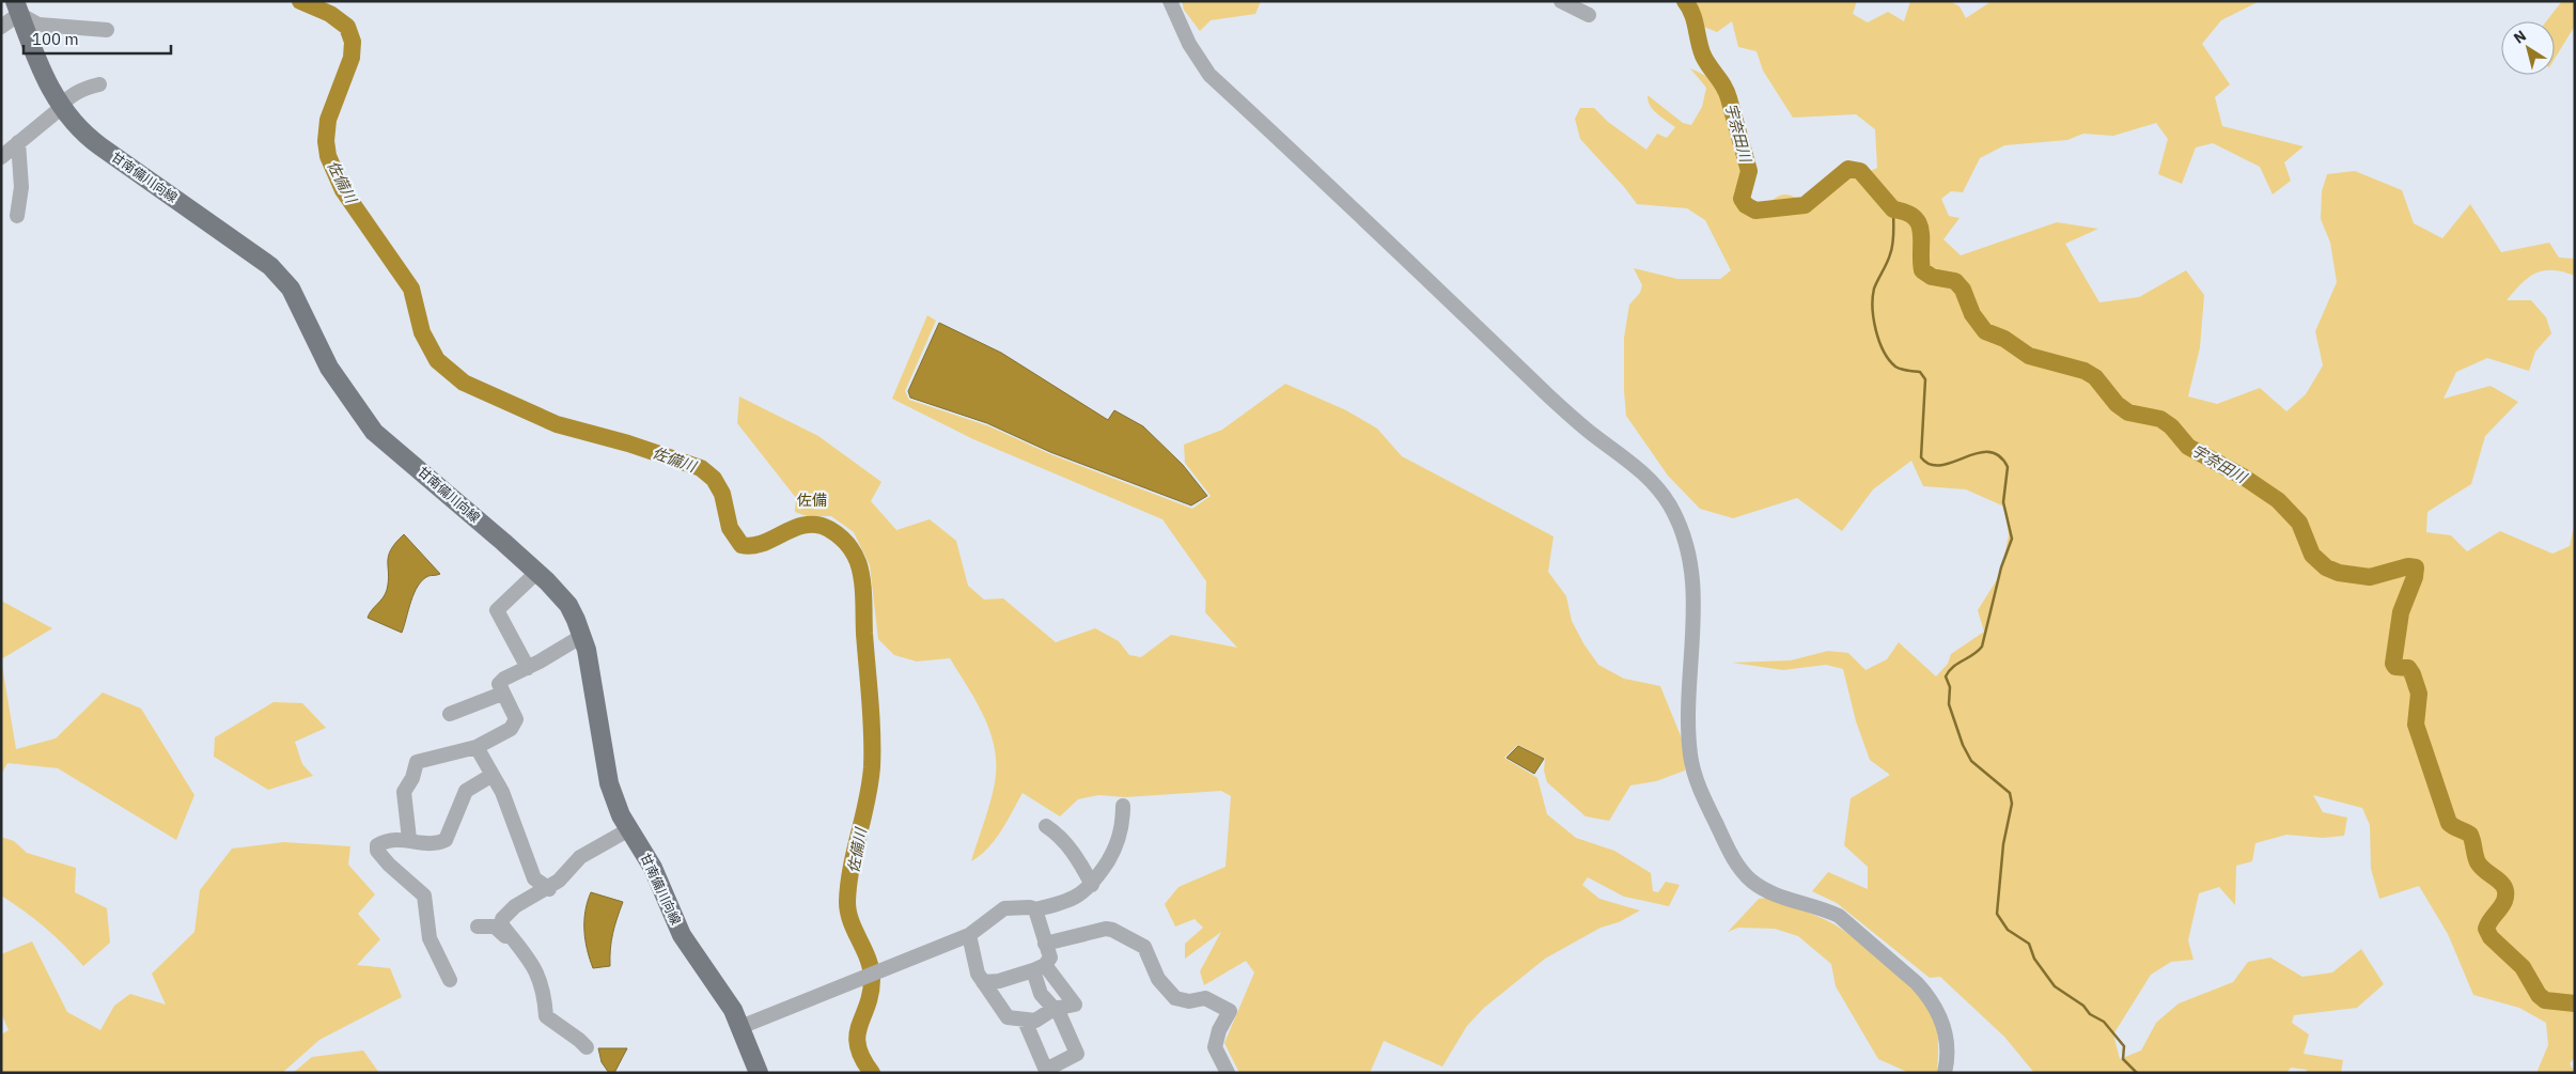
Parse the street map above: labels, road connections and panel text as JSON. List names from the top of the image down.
{
  "streets": {
    "main road": ["甘南備川向線"]
  },
  "districts": ["佐備"],
  "water": ["宇奈田川", "佐備川"],
  "scale_bar": "100 m",
  "north": "top left"
}
